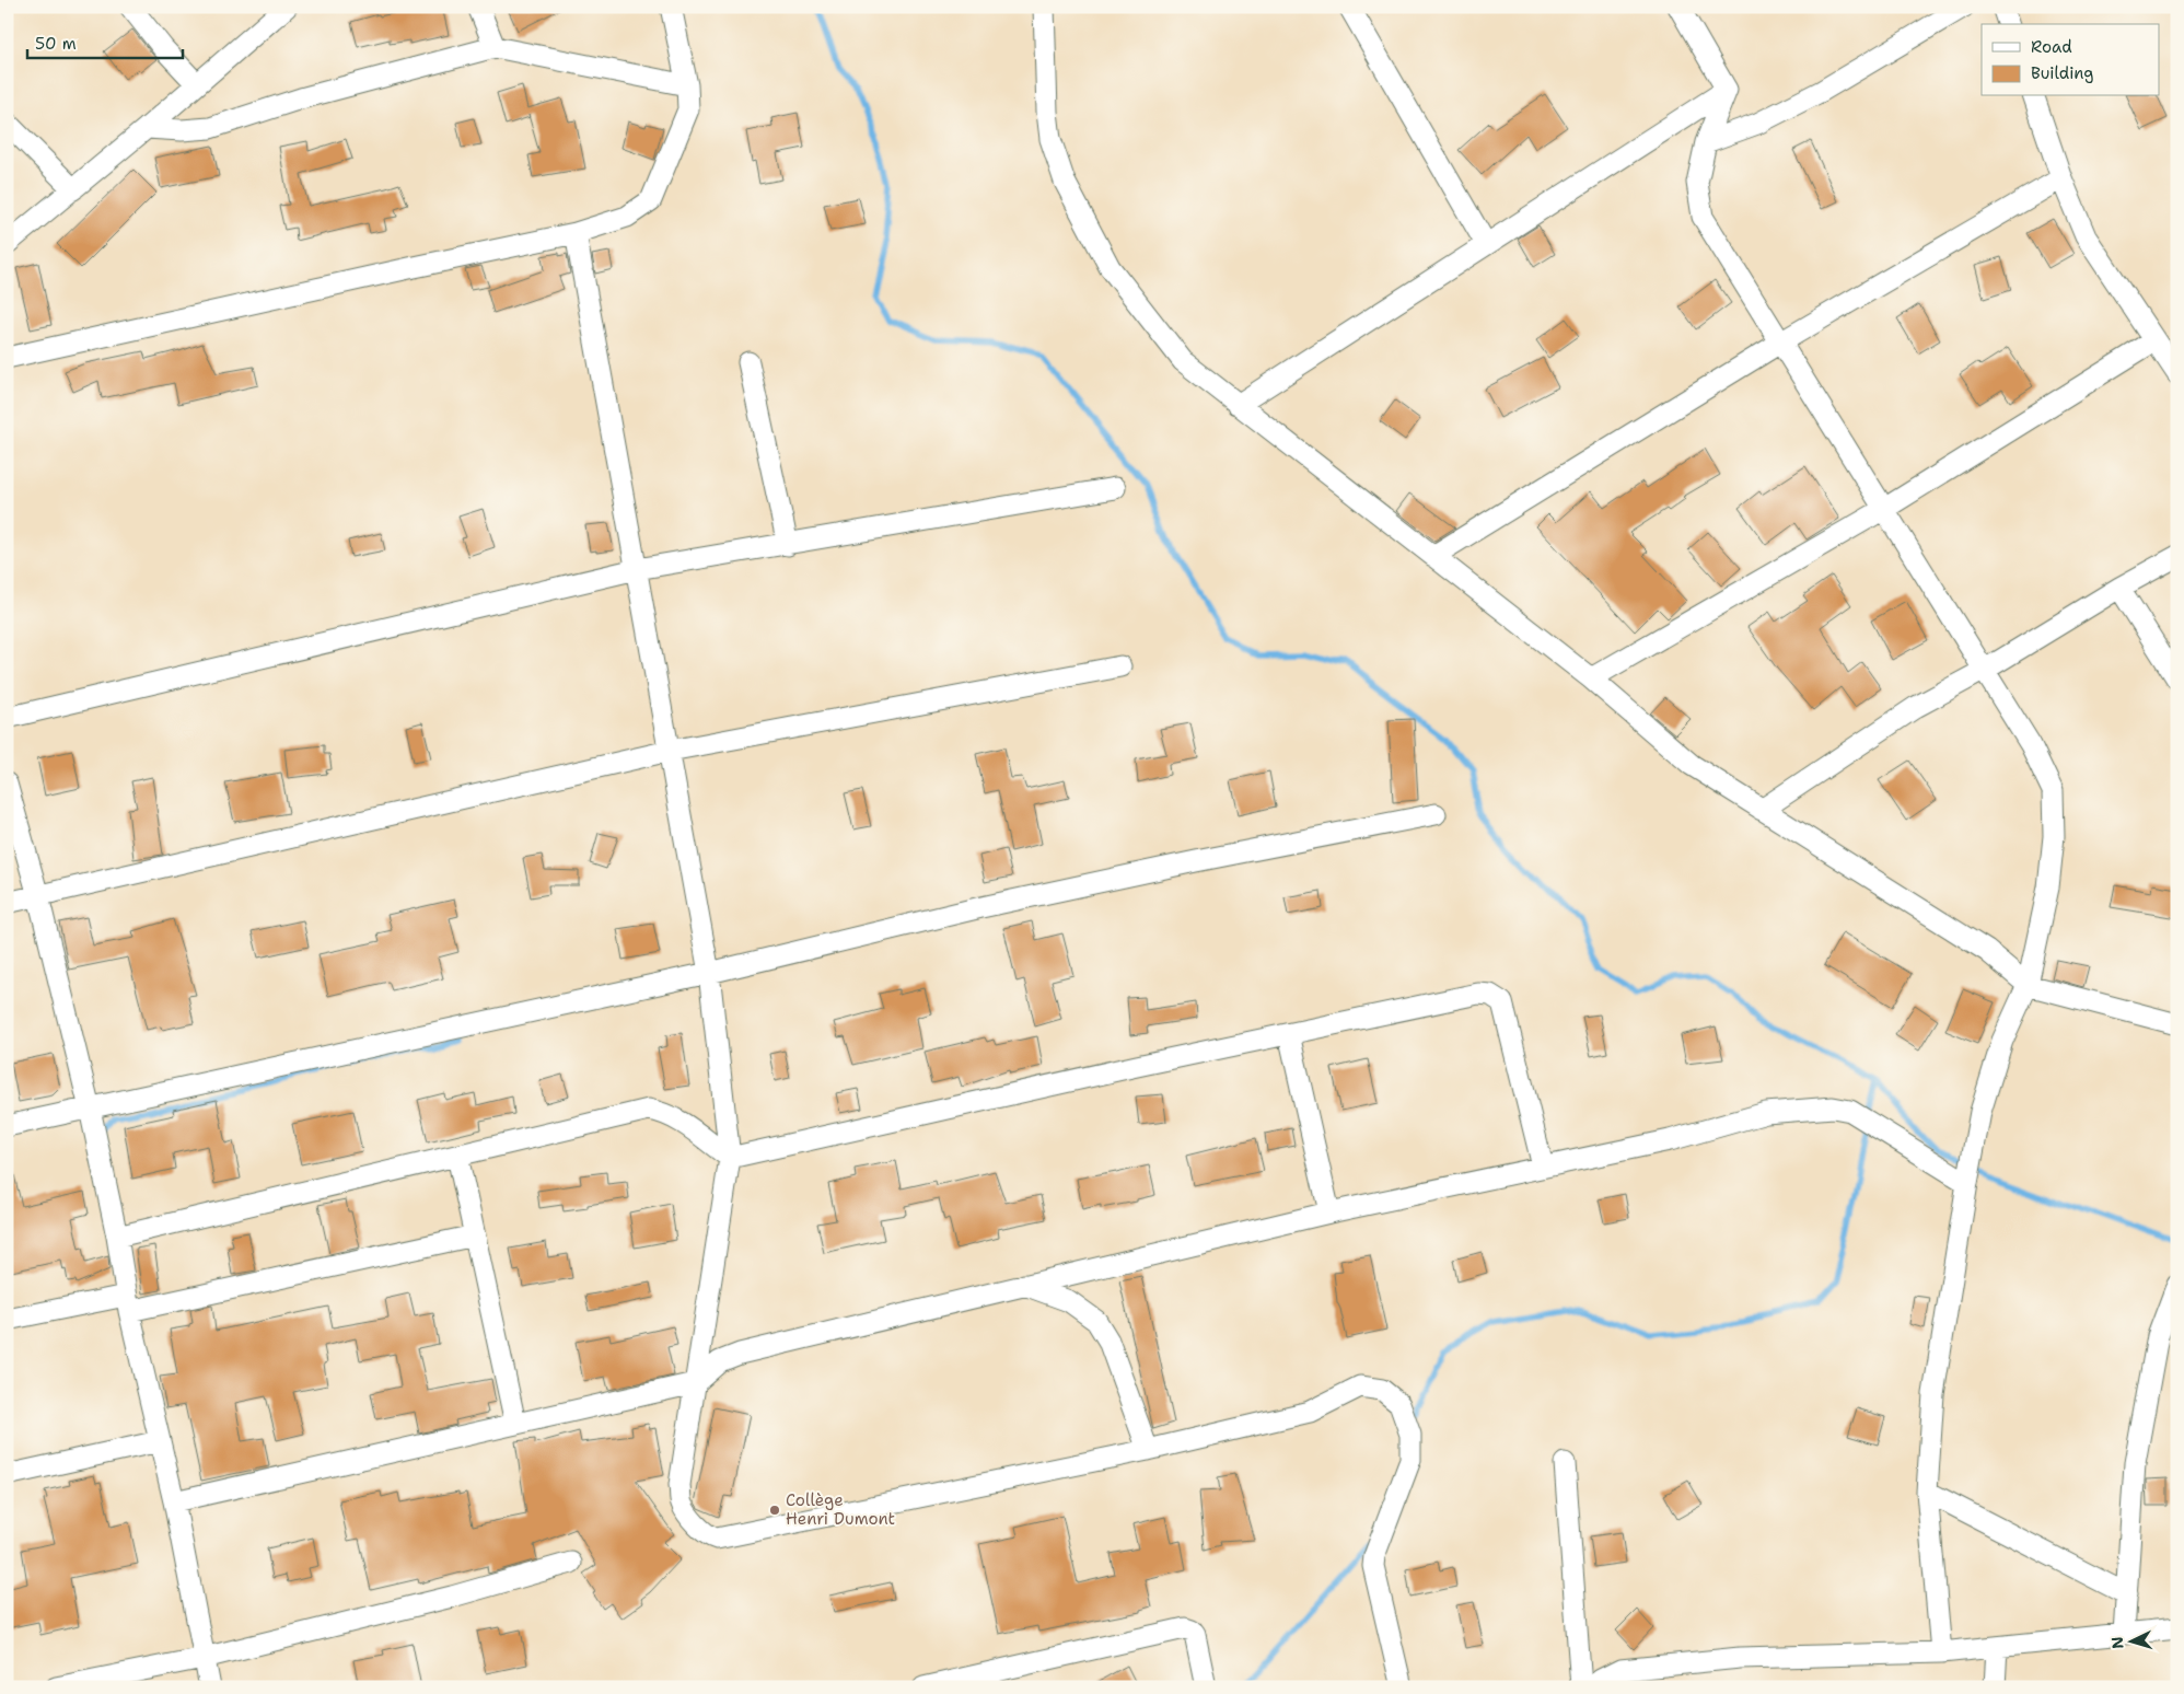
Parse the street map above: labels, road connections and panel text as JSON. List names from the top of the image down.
{
  "places": ["Collège Henri Dumont"],
  "legend": ["Road", "Building"],
  "scale_bar": "50 m",
  "north": "left"
}
